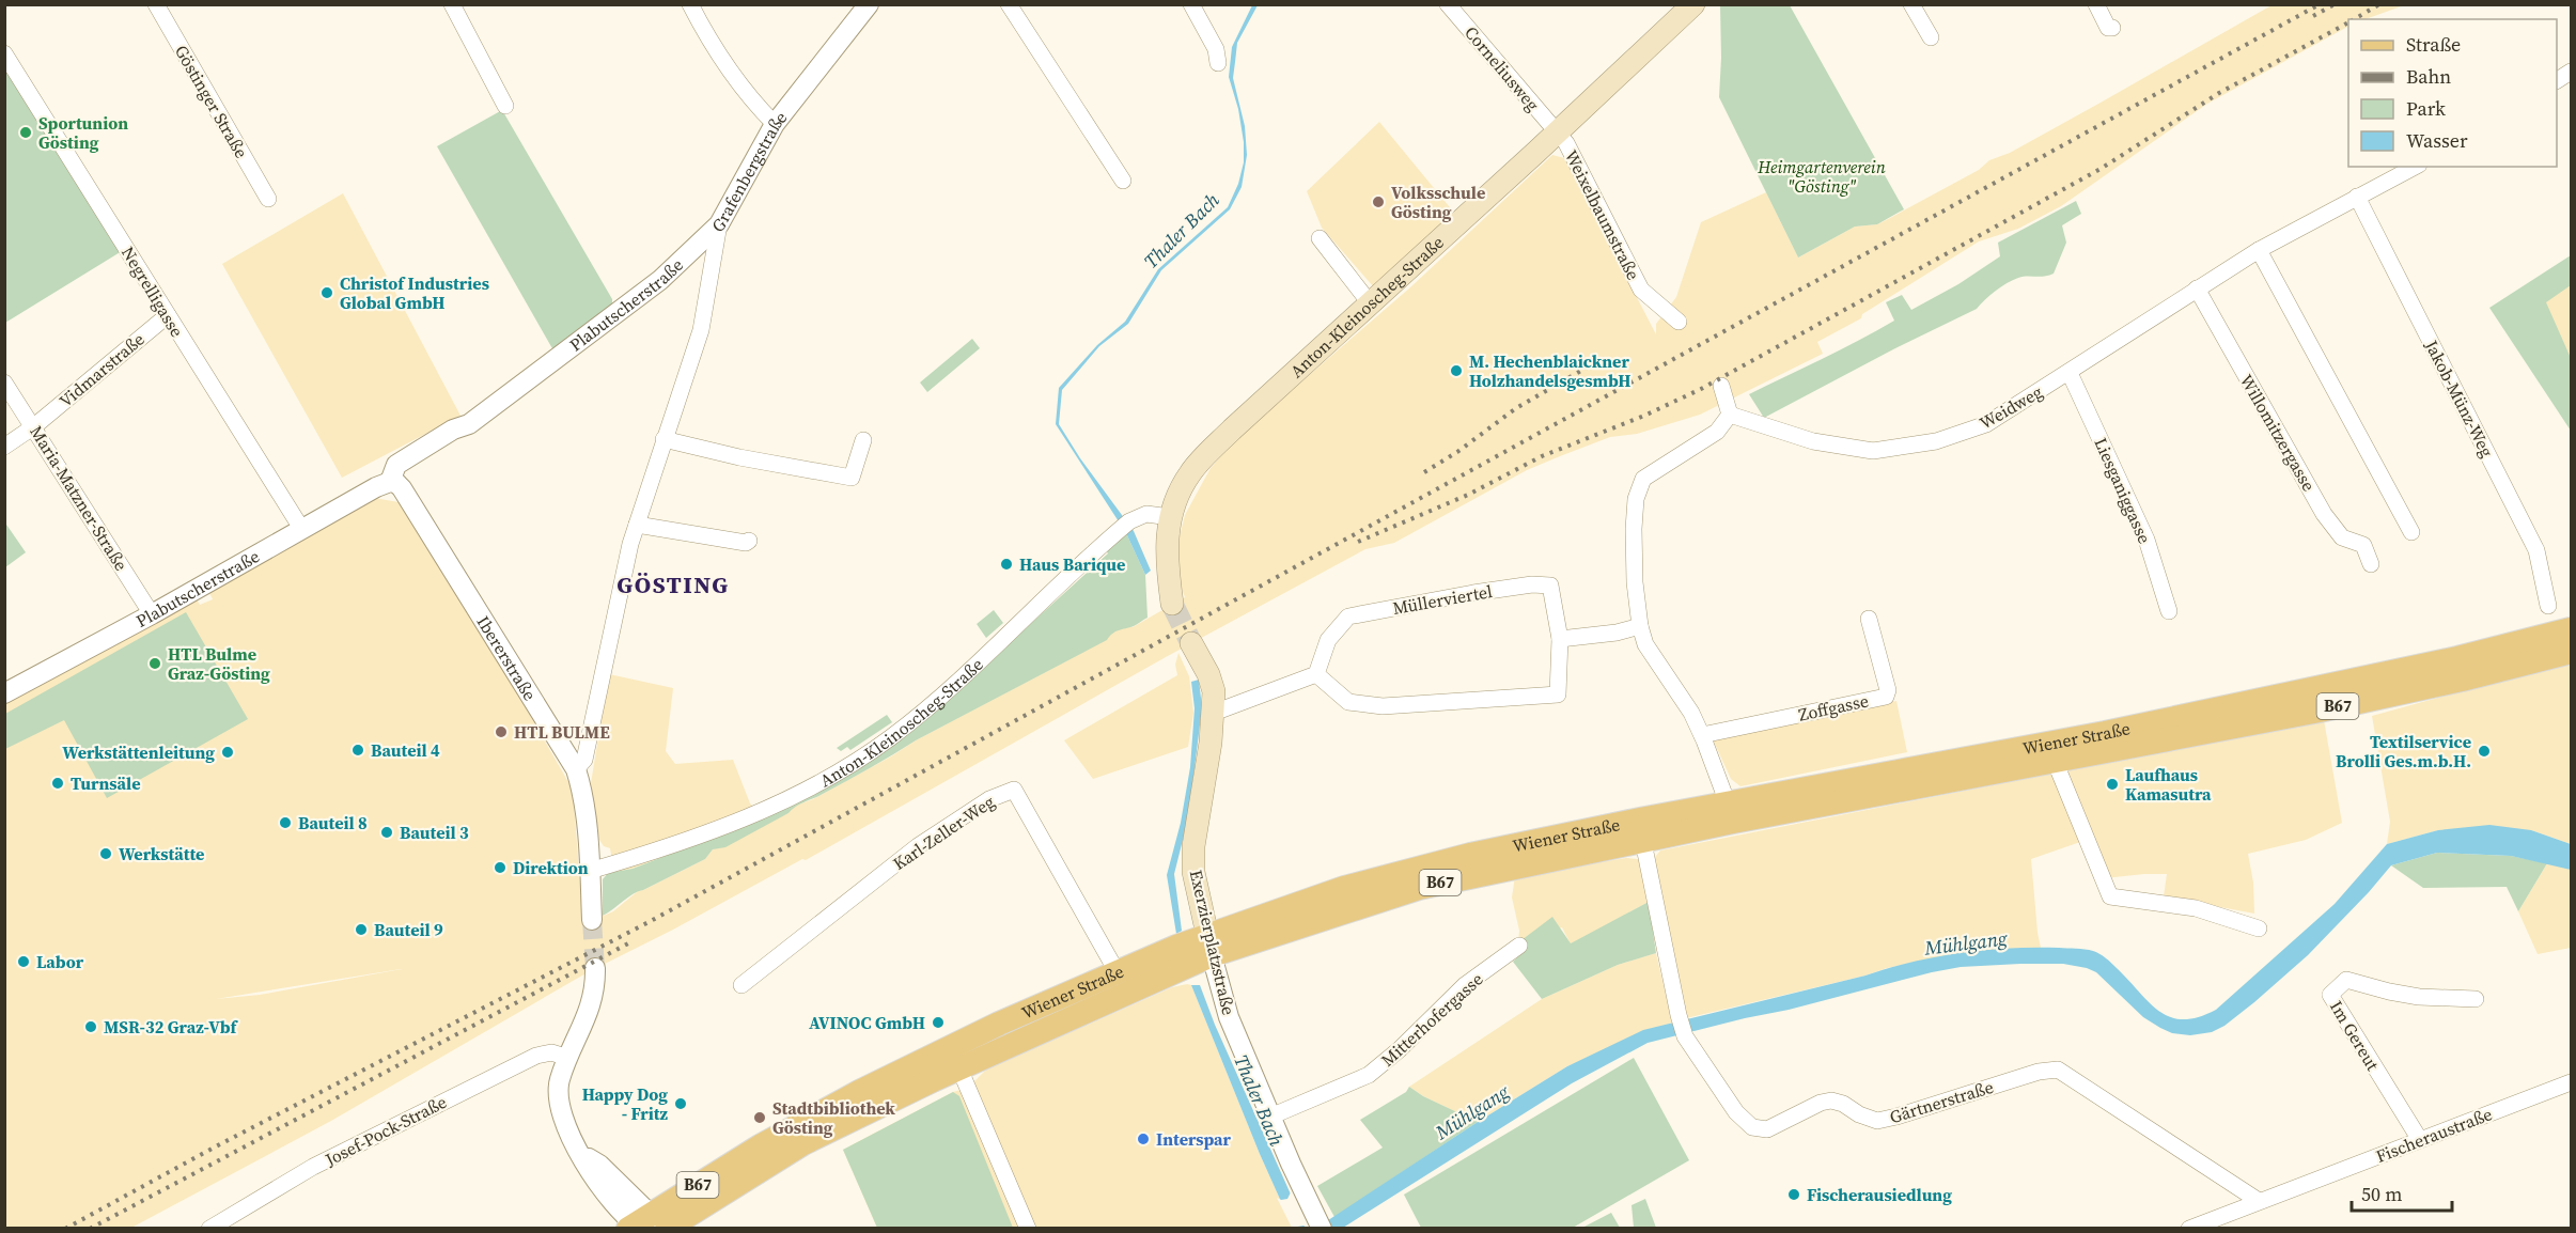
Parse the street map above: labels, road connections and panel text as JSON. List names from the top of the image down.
{
  "streets": {
    "main road": [
      "Anton-Kleinoscheg-Straße",
      "B67",
      "Wiener Straße",
      "Exerzierplatzstraße"
    ],
    "street": [
      "Corneliusweg",
      "Göstinger Straße",
      "Grafenbergstraße",
      "Weixelbaumstraße",
      "Negrelligasse",
      "Plabutscherstraße",
      "Vidmarstraße",
      "Jakob-Münz-Weg",
      "Weidweg",
      "Willomitzergasse",
      "Liesganiggasse",
      "Maria-Matzner-Straße",
      "Müllerviertel",
      "Ibererstraße",
      "Zoffgasse",
      "Karl-Zeller-Weg",
      "Mitterhofergasse",
      "Im Gereut",
      "Gärtnerstraße",
      "Josef-Pock-Straße",
      "Fischeraustraße"
    ]
  },
  "crossings": [
    ["Corneliusweg", "Weixelbaumstraße"],
    ["Corneliusweg", "Anton-Kleinoscheg-Straße"],
    ["Grafenbergstraße", "Plabutscherstraße"],
    ["Grafenbergstraße", "Ibererstraße"],
    ["Weixelbaumstraße", "Anton-Kleinoscheg-Straße"],
    ["Negrelligasse", "Plabutscherstraße"],
    ["Negrelligasse", "Vidmarstraße"],
    ["Plabutscherstraße", "Maria-Matzner-Straße"],
    ["Plabutscherstraße", "Ibererstraße"],
    ["Anton-Kleinoscheg-Straße", "Ibererstraße"],
    ["Vidmarstraße", "Maria-Matzner-Straße"],
    ["Jakob-Münz-Weg", "Weidweg"],
    ["Weidweg", "Willomitzergasse"],
    ["Weidweg", "Liesganiggasse"],
    ["Wiener Straße", "Karl-Zeller-Weg"],
    ["Wiener Straße", "Exerzierplatzstraße"],
    ["Wiener Straße", "Gärtnerstraße"],
    ["Exerzierplatzstraße", "Mitterhofergasse"],
    ["Im Gereut", "Fischeraustraße"],
    ["Gärtnerstraße", "Fischeraustraße"]
  ],
  "districts": ["GÖSTING"],
  "water": ["Thaler Bach", "Mühlgang"],
  "parks": ["Heimgartenverein \"Gösting\""],
  "places": [
    "Sportunion Gösting",
    "Volksschule Gösting",
    "Christof Industries Global GmbH",
    "M. Hechenblaickner HolzhandelsgesmbH",
    "Haus Barique",
    "HTL Bulme Graz-Gösting",
    "HTL BULME",
    "Bauteil 4",
    "Textilservice Brolli Ges.m.b.H.",
    "Werkstättenleitung",
    "Turnsäle",
    "Laufhaus Kamasutra",
    "Bauteil 8",
    "Bauteil 3",
    "Werkstätte",
    "Direktion",
    "Bauteil 9",
    "Labor",
    "AVINOC GmbH",
    "MSR-32 Graz-Vbf",
    "Happy Dog - Fritz",
    "Stadtbibliothek Gösting",
    "Interspar",
    "Fischerausiedlung"
  ],
  "legend": [
    "Straße",
    "Bahn",
    "Park",
    "Wasser"
  ],
  "scale_bar": "50 m"
}
